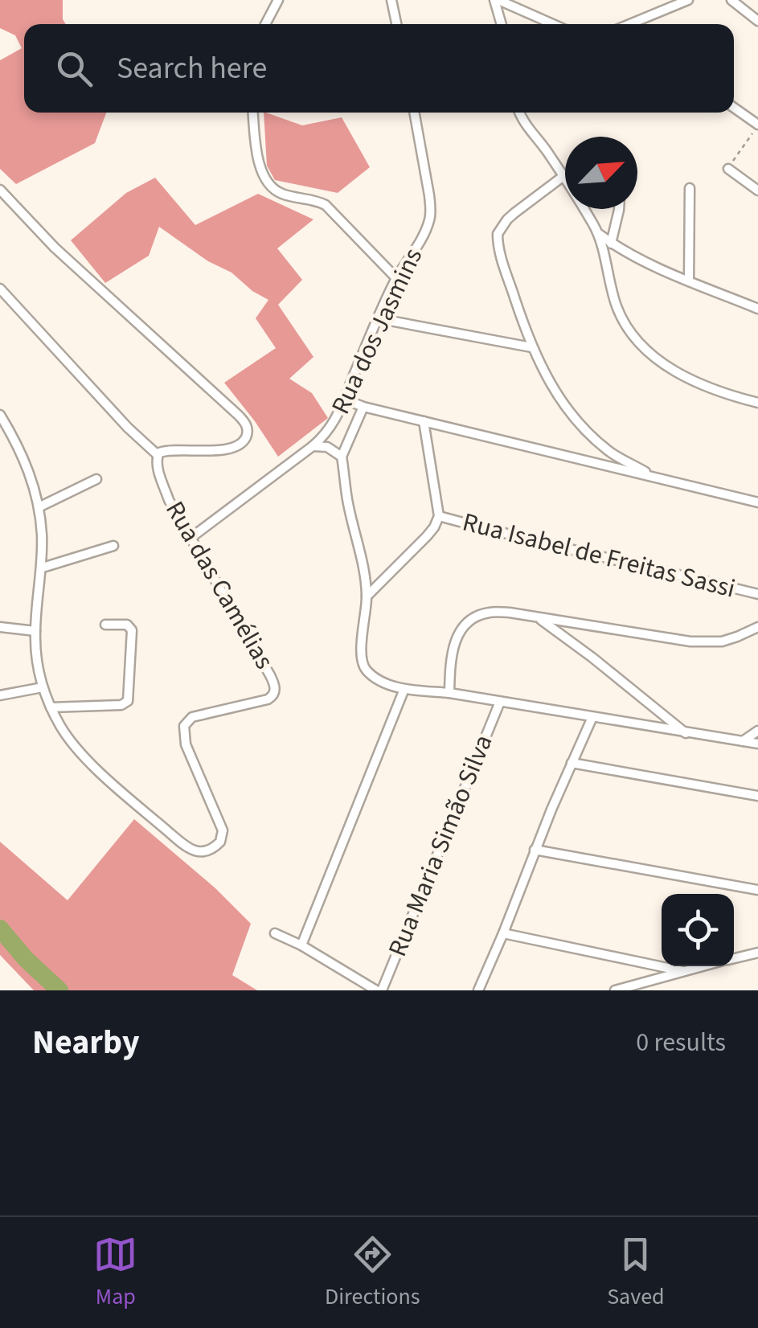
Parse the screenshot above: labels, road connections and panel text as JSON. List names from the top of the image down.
{
  "streets": {
    "street": [
      "Rua dos Jasmins",
      "Rua Isabel de Freitas Sassi",
      "Rua das Camélias",
      "Rua Maria Simão Silva"
    ]
  },
  "crossings": [
    ["Rua dos Jasmins", "Rua das Camélias"]
  ],
  "north": "top right",
  "page": {
    "search": "Search here",
    "heading": ["Nearby", "0 results"],
    "nav": ["Map", "Directions", "Saved"]
  }
}
